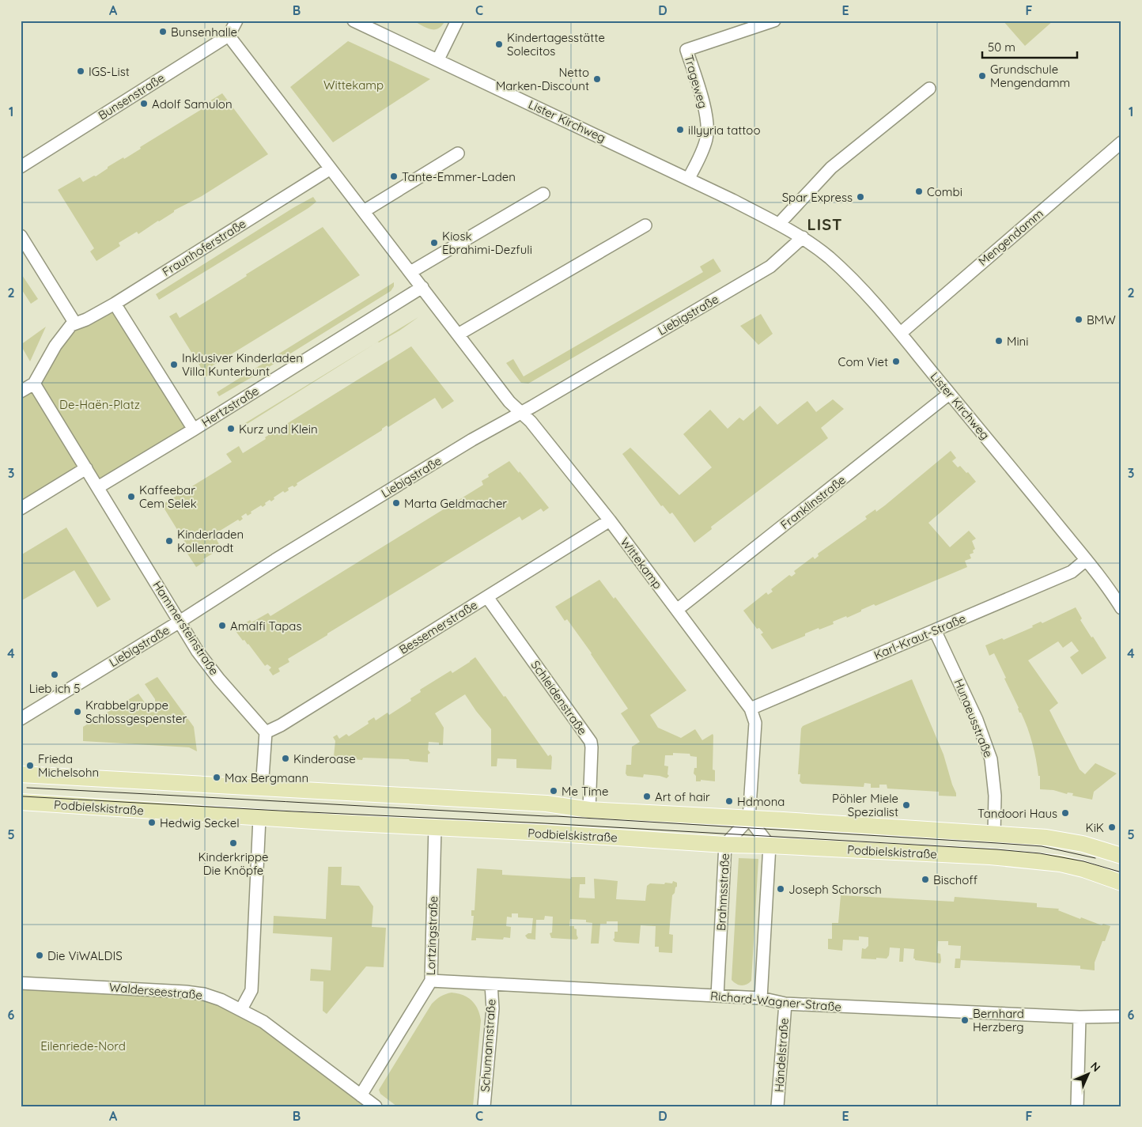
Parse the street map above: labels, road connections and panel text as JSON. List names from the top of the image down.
{
  "streets": {
    "main road": ["Podbielskistraße"],
    "street": [
      "Trageweg",
      "Bunsenstraße",
      "Lister Kirchweg",
      "Mengendamm",
      "Fraunhoferstraße",
      "Liebigstraße",
      "Hertzstraße",
      "Franklinstraße",
      "Wittekamp",
      "Bessemerstraße",
      "Hammersteinstraße",
      "Karl-Kraut-Straße",
      "Schleidenstraße",
      "Hunaeusstraße",
      "Brahmsstraße",
      "Lortzingstraße",
      "Walderseestraße",
      "Richard-Wagner-Straße",
      "Schumannstraße",
      "Händelstraße"
    ]
  },
  "crossings": [
    ["Trageweg", "Lister Kirchweg"],
    ["Bunsenstraße", "Wittekamp"],
    ["Lister Kirchweg", "Mengendamm"],
    ["Lister Kirchweg", "Liebigstraße"],
    ["Lister Kirchweg", "Franklinstraße"],
    ["Lister Kirchweg", "Karl-Kraut-Straße"],
    ["Fraunhoferstraße", "Wittekamp"],
    ["Liebigstraße", "Wittekamp"],
    ["Liebigstraße", "Hammersteinstraße"],
    ["Hertzstraße", "Wittekamp"],
    ["Hertzstraße", "Hammersteinstraße"],
    ["Franklinstraße", "Wittekamp"],
    ["Wittekamp", "Bessemerstraße"],
    ["Wittekamp", "Karl-Kraut-Straße"],
    ["Wittekamp", "Podbielskistraße"],
    ["Wittekamp", "Brahmsstraße"],
    ["Bessemerstraße", "Hammersteinstraße"],
    ["Bessemerstraße", "Schleidenstraße"],
    ["Karl-Kraut-Straße", "Hunaeusstraße"],
    ["Schleidenstraße", "Podbielskistraße"],
    ["Hunaeusstraße", "Podbielskistraße"],
    ["Podbielskistraße", "Brahmsstraße"],
    ["Podbielskistraße", "Lortzingstraße"],
    ["Brahmsstraße", "Richard-Wagner-Straße"],
    ["Lortzingstraße", "Walderseestraße"],
    ["Lortzingstraße", "Richard-Wagner-Straße"],
    ["Richard-Wagner-Straße", "Schumannstraße"],
    ["Richard-Wagner-Straße", "Händelstraße"]
  ],
  "districts": ["LIST"],
  "parks": ["Wittekamp", "De-Haën-Platz", "Eilenriede-Nord"],
  "places": [
    "Bunsenhalle",
    "Kindertagesstätte Solecitos",
    "IGS-List",
    "Grundschule Mengendamm",
    "Netto Marken-Discount",
    "Adolf Samulon",
    "illyyria tattoo",
    "Tante-Emmer-Laden",
    "Combi",
    "Spar Express",
    "Kiosk Ebrahimi-Dezfuli",
    "BMW",
    "Mini",
    "Com Viet",
    "Inklusiver Kinderladen Villa Kunterbunt",
    "Kurz und Klein",
    "Kaffeebar Cem Selek",
    "Marta Geldmacher",
    "Kinderladen Kollenrodt",
    "Amalfi Tapas",
    "Lieb ich 5",
    "Krabbelgruppe Schlossgespenster",
    "Kinderoase",
    "Frieda Michelsohn",
    "Max Bergmann",
    "Me Time",
    "Art of hair",
    "Hdmona",
    "Pöhler Miele Spezialist",
    "Tandoori Haus",
    "Hedwig Seckel",
    "KiK",
    "Kinderkrippe Die Knöpfe",
    "Bischoff",
    "Joseph Schorsch",
    "Die ViWALDIS",
    "Bernhard Herzberg"
  ],
  "scale_bar": "50 m",
  "north": "top right",
  "grid": {
    "columns": [
      "A",
      "B",
      "C",
      "D",
      "E",
      "F"
    ],
    "rows": [
      "1",
      "2",
      "3",
      "4",
      "5",
      "6"
    ]
  }
}
